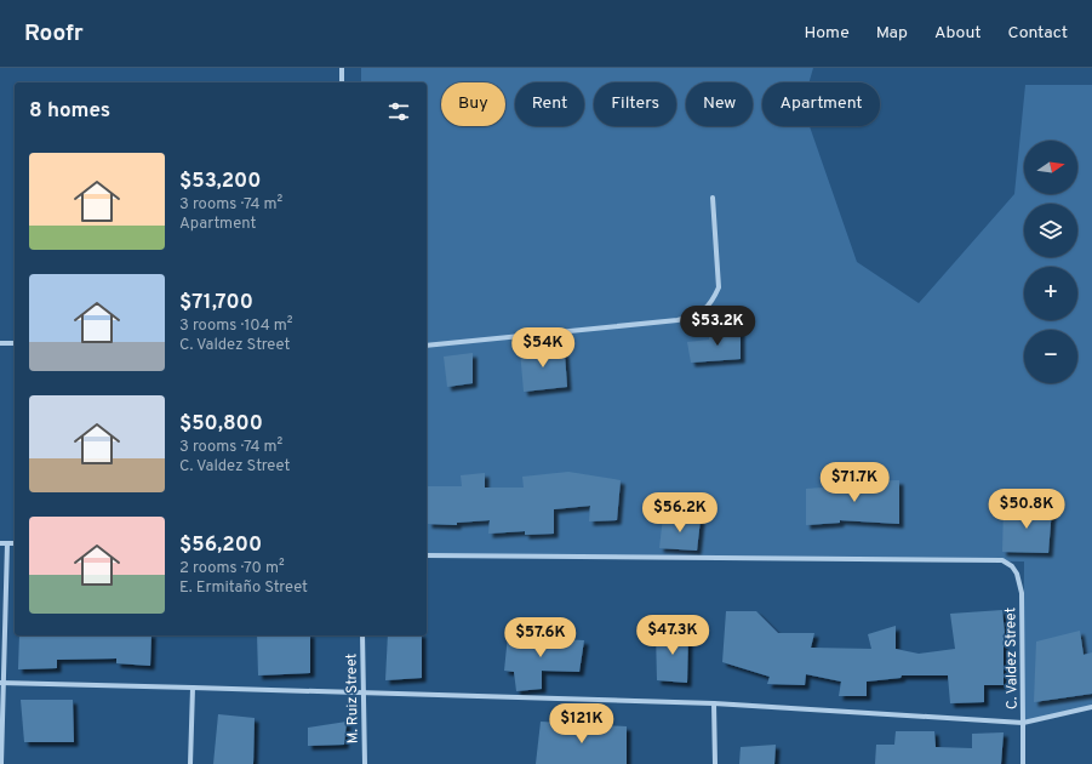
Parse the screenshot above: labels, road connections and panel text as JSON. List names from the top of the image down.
{
  "streets": {
    "street": ["C. Valdez Street", "M. Ruiz Street"]
  },
  "north": "right",
  "page": {
    "header": "Roofr",
    "nav": [
      "Home",
      "Map",
      "About",
      "Contact"
    ],
    "chip": [
      "Buy",
      "Rent",
      "Filters",
      "New",
      "Apartment"
    ],
    "heading": "8 homes",
    "map_buttons": ["+", "−"],
    "list": [
      {
        "name": "$53,200",
        "note": "3 rooms · 74 m² · Apartment"
      },
      {
        "name": "$71,700",
        "note": "3 rooms · 104 m² · C. Valdez Street"
      },
      {
        "name": "$50,800",
        "note": "3 rooms · 74 m² · C. Valdez Street"
      },
      {
        "name": "$56,200",
        "note": "2 rooms · 70 m² · E. Ermitaño Street"
      }
    ],
    "price": [
      "$53.2K",
      "$54K",
      "$71.7K",
      "$50.8K",
      "$56.2K",
      "$47.3K",
      "$57.6K",
      "$121K"
    ]
  }
}
